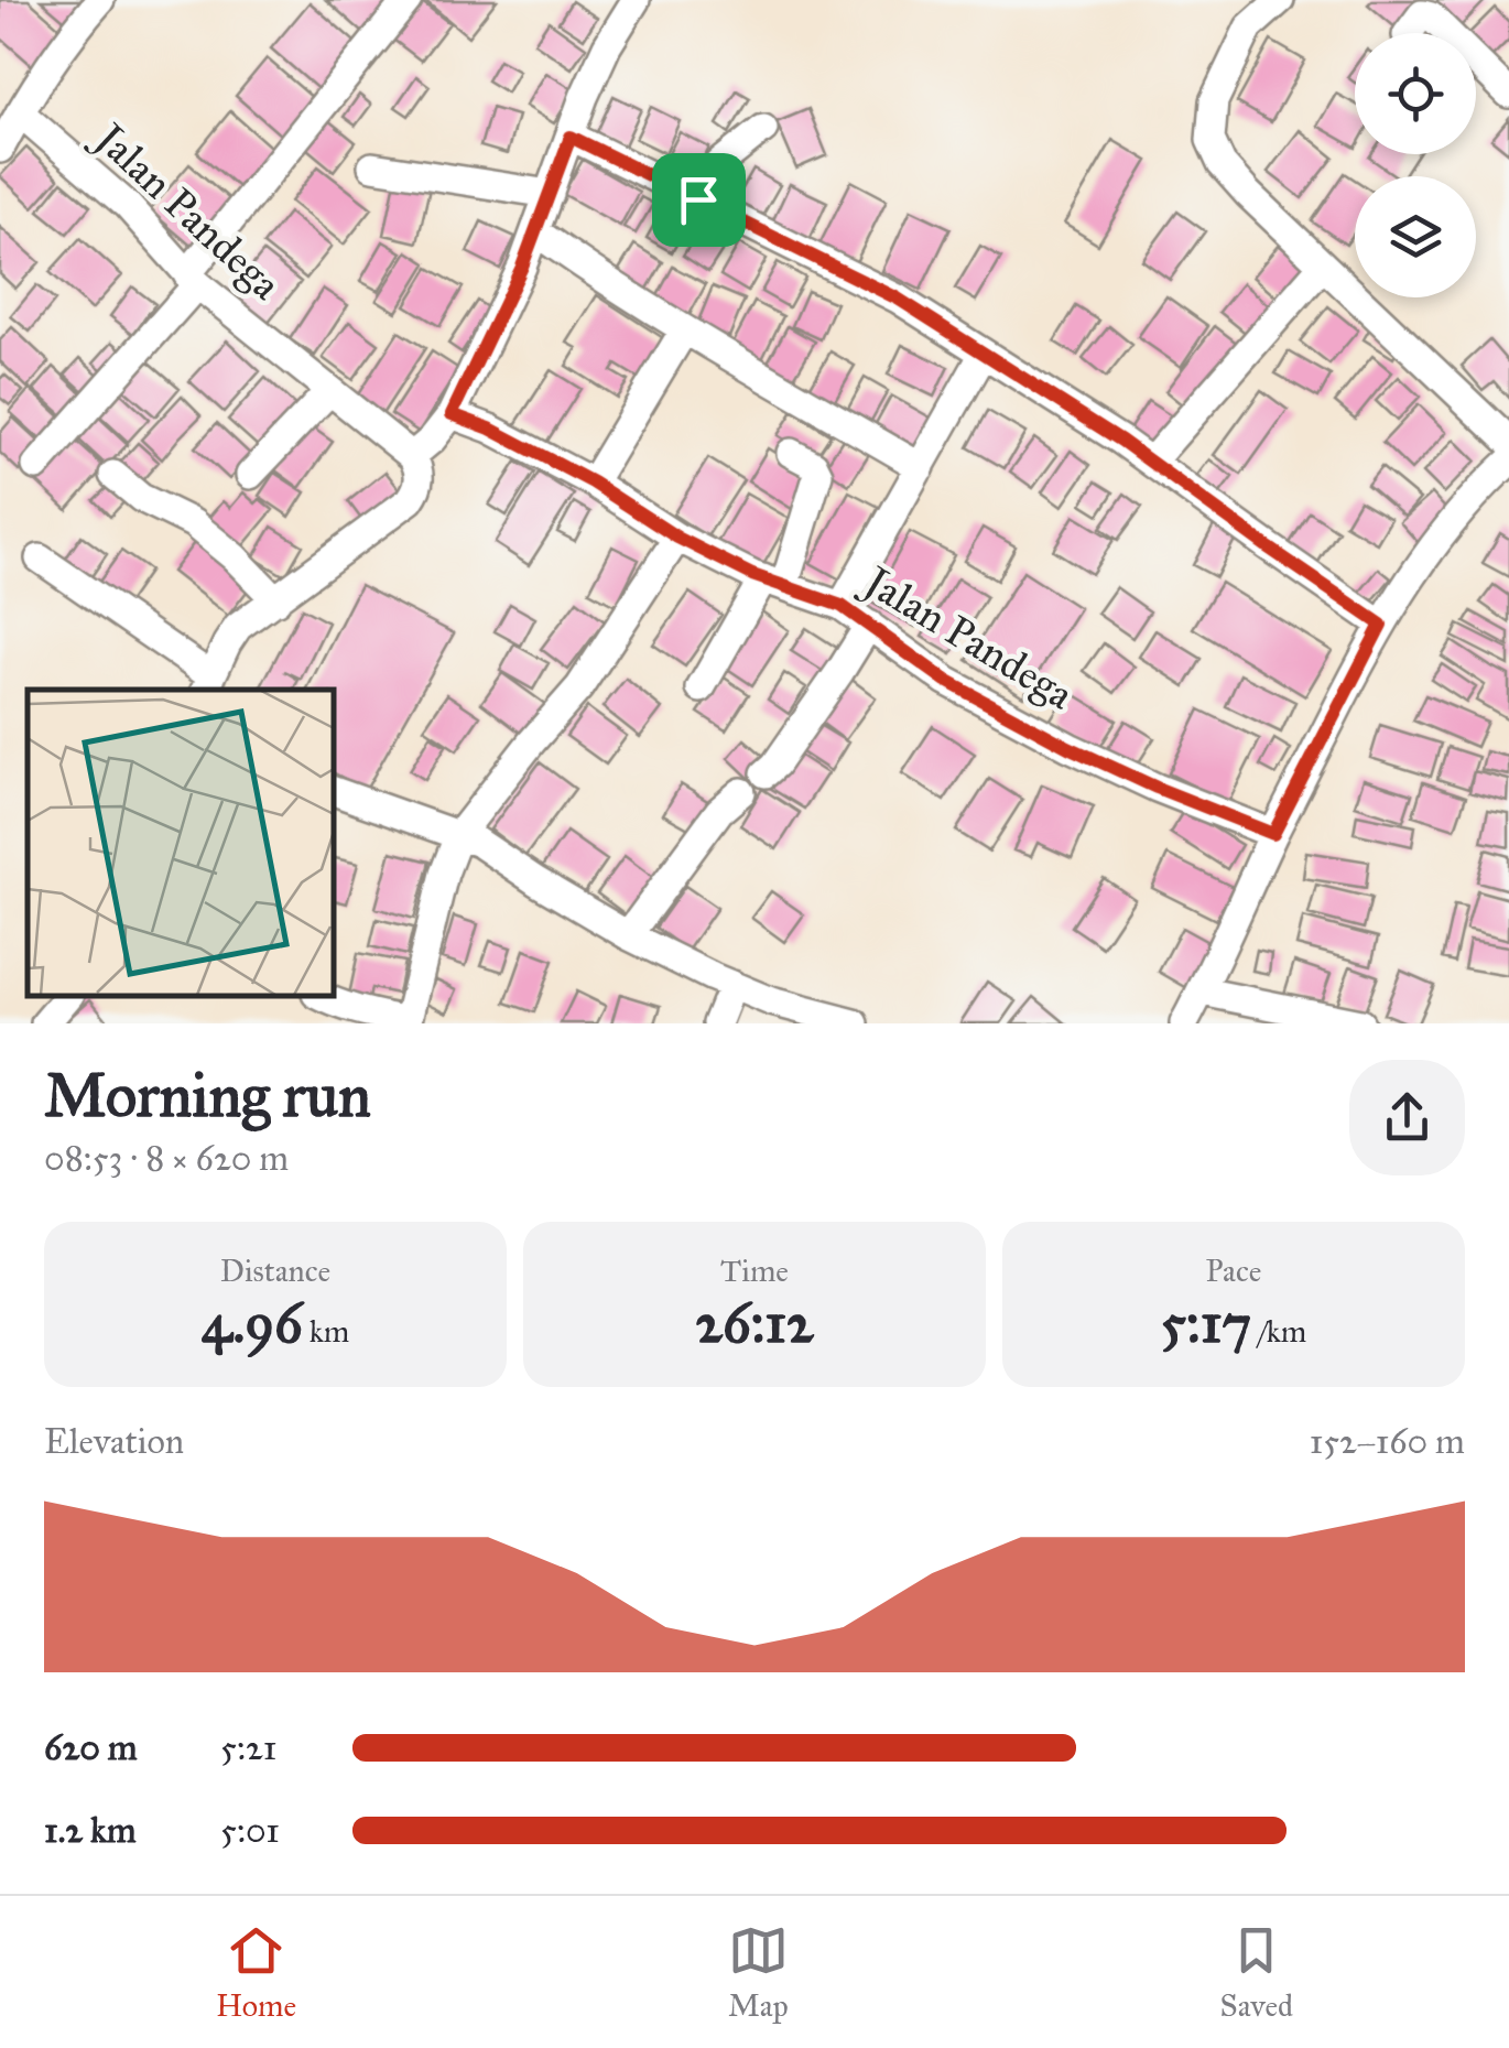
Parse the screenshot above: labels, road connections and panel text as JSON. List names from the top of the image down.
{
  "streets": {
    "street": ["Jalan Pandega"]
  },
  "page": {
    "heading": ["Morning run", "08:53 · 8 × 620 m"],
    "stats": [
      ["Distance", "4.96 km"],
      ["Time", "26:12"],
      ["Pace", "5:17 /km"]
    ],
    "chart": ["Elevation", "152–160 m"],
    "list": [
      {
        "name": "620 m",
        "note": "5:21"
      },
      {
        "name": "1.2 km",
        "note": "5:01"
      }
    ],
    "tabs": ["Home", "Map", "Saved"]
  }
}
